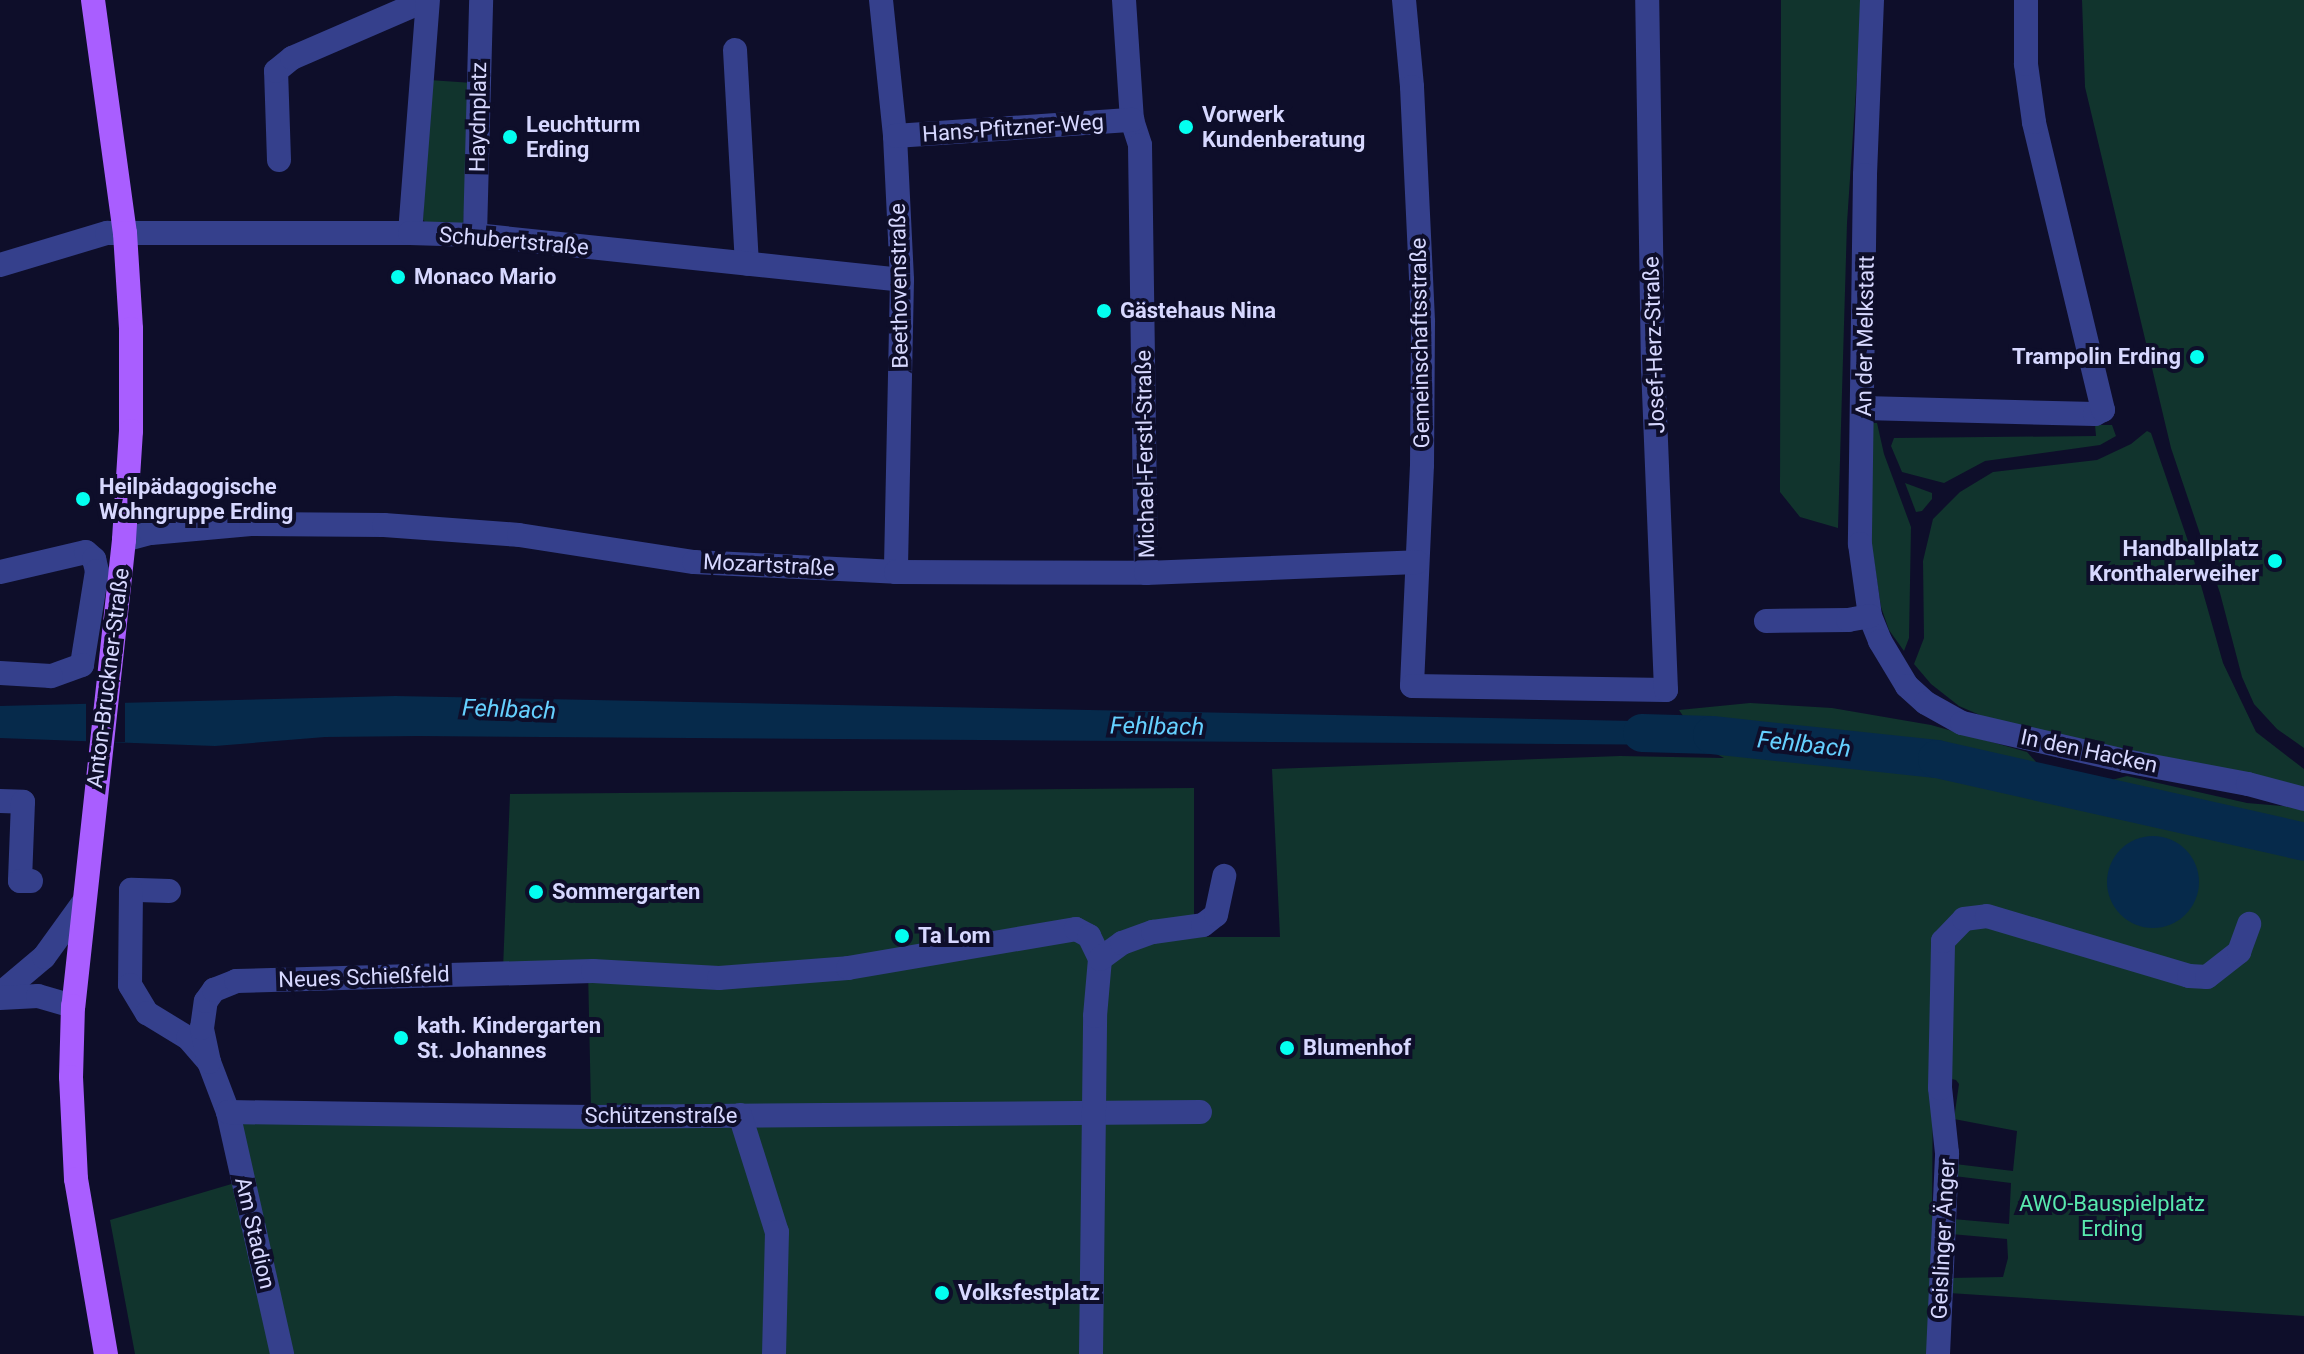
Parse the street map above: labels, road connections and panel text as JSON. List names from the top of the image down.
{
  "streets": {
    "main road": ["Anton-Bruckner-Straße"],
    "street": [
      "Haydnplatz",
      "Hans-Pfitzner-Weg",
      "Schubertstraße",
      "Beethovenstraße",
      "An der Melkstatt",
      "Gemeinschaftsstraße",
      "Josef-Herz-Straße",
      "Michael-Ferstl-Straße",
      "Mozartstraße",
      "In den Hacken",
      "Neues Schießfeld",
      "Schützenstraße",
      "Am Stadion",
      "Geislinger Änger"
    ]
  },
  "crossings": [
    ["Haydnplatz", "Schubertstraße"],
    ["Hans-Pfitzner-Weg", "Beethovenstraße"],
    ["Hans-Pfitzner-Weg", "Michael-Ferstl-Straße"],
    ["Schubertstraße", "Beethovenstraße"],
    ["Schubertstraße", "Anton-Bruckner-Straße"],
    ["Beethovenstraße", "Mozartstraße"],
    ["An der Melkstatt", "In den Hacken"],
    ["Gemeinschaftsstraße", "Josef-Herz-Straße"],
    ["Gemeinschaftsstraße", "Mozartstraße"],
    ["Michael-Ferstl-Straße", "Mozartstraße"],
    ["Mozartstraße", "Anton-Bruckner-Straße"],
    ["Neues Schießfeld", "Am Stadion"],
    ["Schützenstraße", "Am Stadion"]
  ],
  "water": ["Fehlbach"],
  "parks": ["AWO-Bauspielplatz Erding"],
  "places": [
    "Vorwerk Kundenberatung",
    "Leuchtturm Erding",
    "Monaco Mario",
    "Gästehaus Nina",
    "Trampolin Erding",
    "Heilpädagogische Wohngruppe Erding",
    "Handballplatz Kronthalerweiher",
    "Sommergarten",
    "Ta Lom",
    "kath. Kindergarten St. Johannes",
    "Blumenhof",
    "Volksfestplatz"
  ]
}
